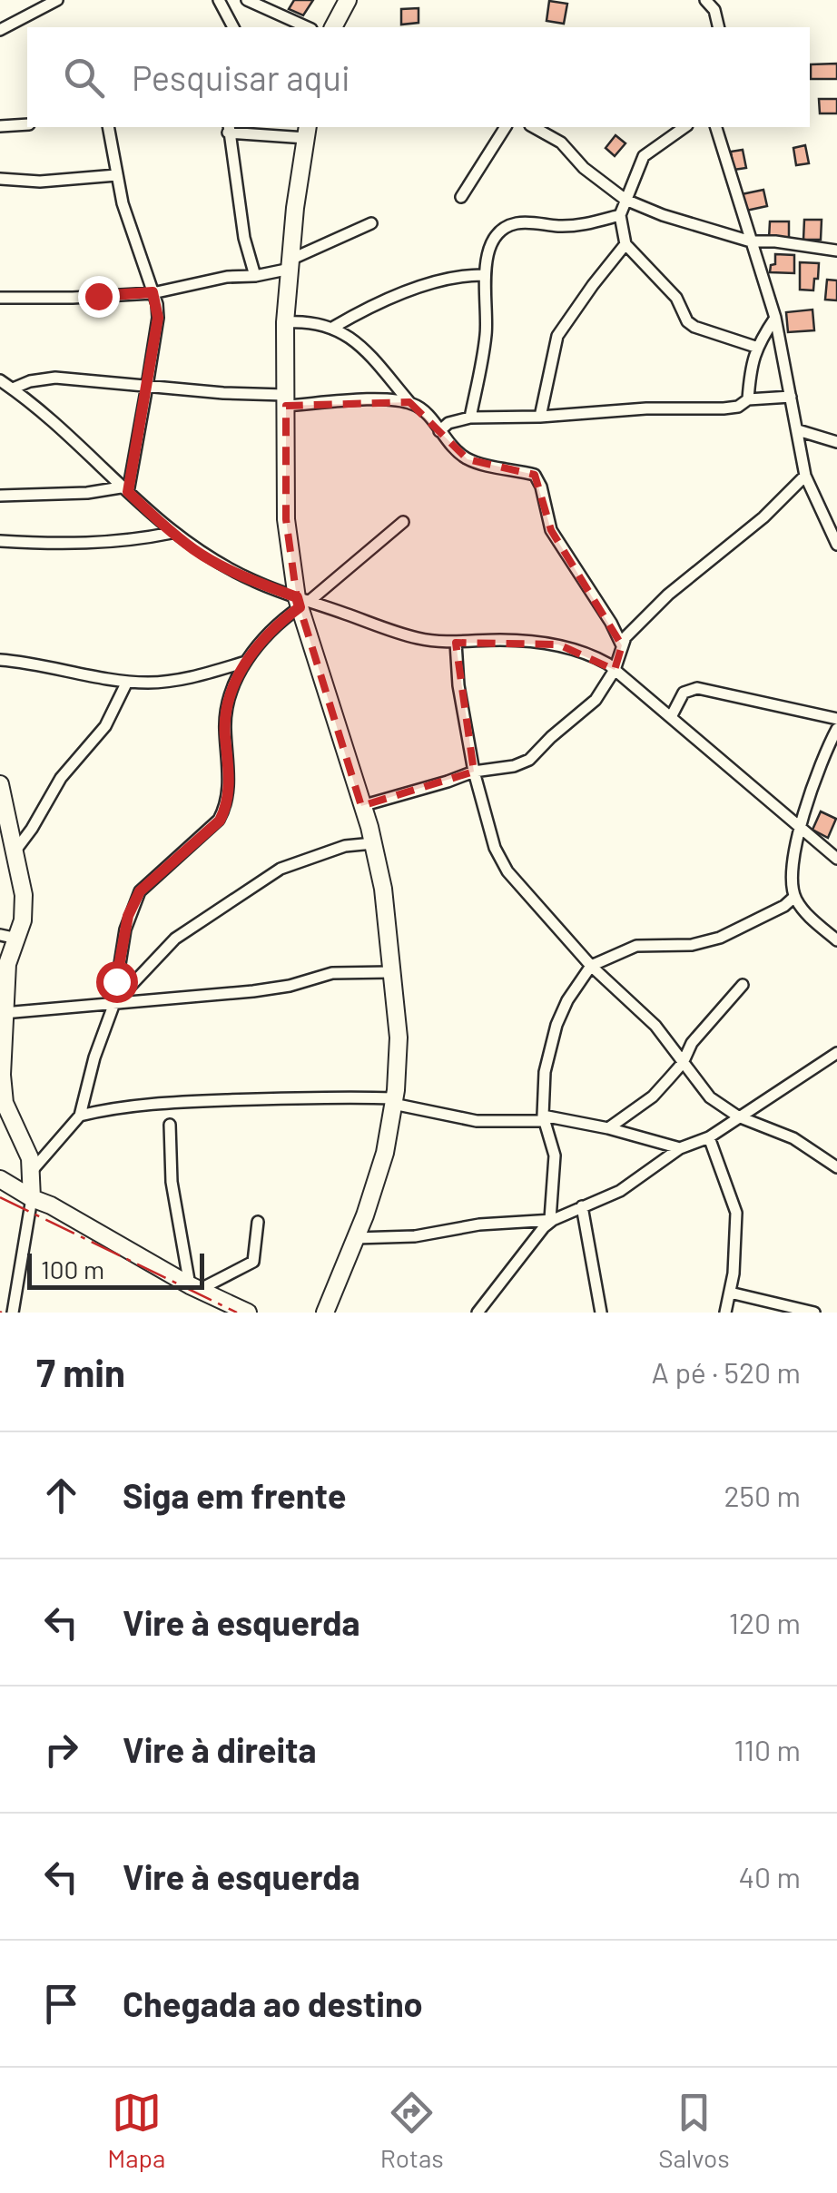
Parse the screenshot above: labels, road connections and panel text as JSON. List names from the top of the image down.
{
  "scale_bar": "100 m",
  "page": {
    "search": "Pesquisar aqui",
    "scale": "100 m",
    "heading": ["7 min", "A pé · 520 m"],
    "list": [
      ["Siga em frente", "250 m"],
      ["Vire à esquerda", "120 m"],
      ["Vire à direita", "110 m"],
      ["Vire à esquerda", "40 m"],
      "Chegada ao destino"
    ],
    "nav": ["Mapa", "Rotas", "Salvos"]
  }
}
